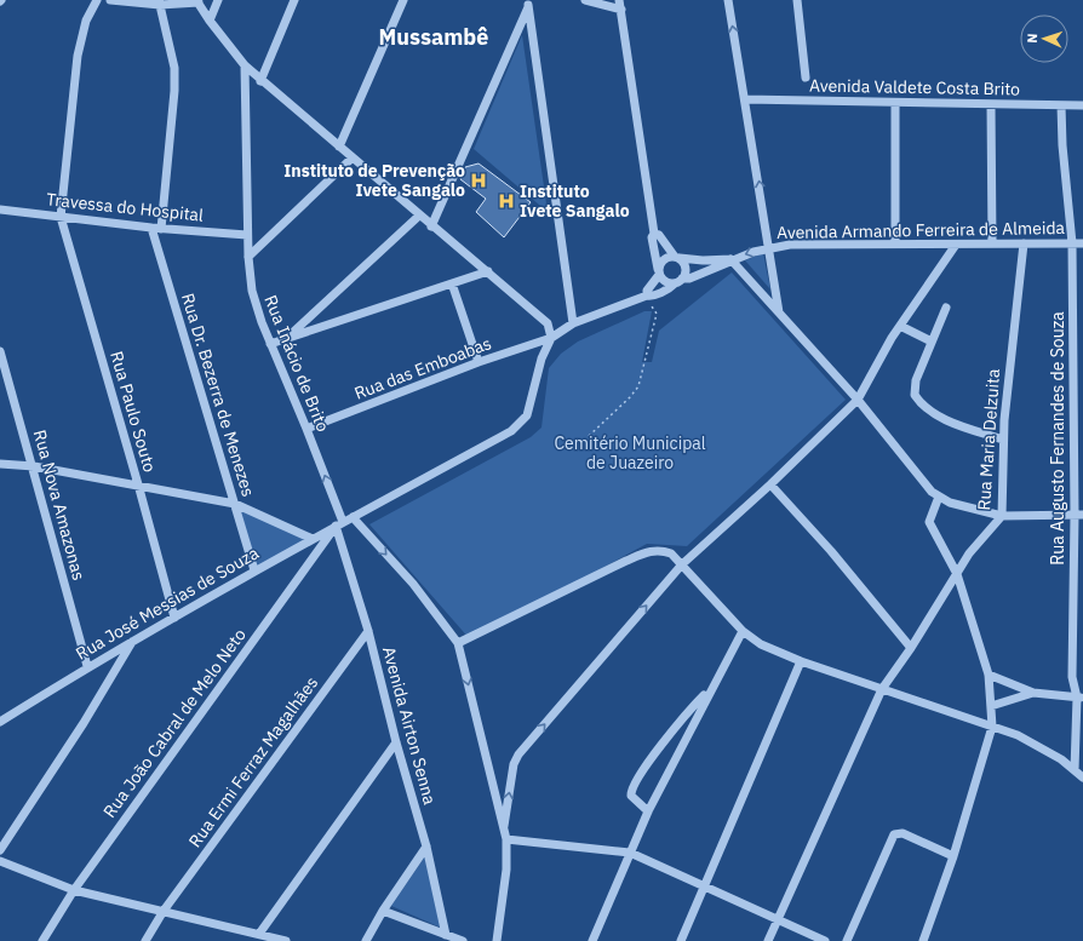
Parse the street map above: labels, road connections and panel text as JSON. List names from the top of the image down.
{
  "streets": {
    "street": [
      "Avenida Valdete Costa Brito",
      "Travessa do Hospital",
      "Avenida Armando Ferreira de Almeida",
      "Rua Inácio de Brito",
      "Rua das Emboabas",
      "Rua Dr. Bezerra de Menezes",
      "Rua Paulo Souto",
      "Rua Augusto Fernandes de Souza",
      "Rua Maria Delzuita",
      "Rua Nova Amazonas",
      "Rua José Messias de Souza",
      "Rua João Cabral de Melo Neto",
      "Avenida Airton Senna",
      "Rua Ermi Ferraz Magalhães"
    ]
  },
  "crossings": [
    ["Avenida Valdete Costa Brito", "Rua Augusto Fernandes de Souza"],
    ["Travessa do Hospital", "Rua Inácio de Brito"],
    ["Travessa do Hospital", "Rua Dr. Bezerra de Menezes"],
    ["Travessa do Hospital", "Rua Paulo Souto"],
    ["Avenida Armando Ferreira de Almeida", "Rua Augusto Fernandes de Souza"],
    ["Avenida Armando Ferreira de Almeida", "Rua Maria Delzuita"],
    ["Rua Inácio de Brito", "Rua das Emboabas"],
    ["Rua Inácio de Brito", "Rua José Messias de Souza"],
    ["Rua Inácio de Brito", "Rua João Cabral de Melo Neto"],
    ["Rua Inácio de Brito", "Avenida Airton Senna"],
    ["Rua das Emboabas", "Rua José Messias de Souza"],
    ["Rua Dr. Bezerra de Menezes", "Rua José Messias de Souza"],
    ["Rua Paulo Souto", "Rua José Messias de Souza"],
    ["Rua Nova Amazonas", "Rua José Messias de Souza"],
    ["Rua José Messias de Souza", "Rua João Cabral de Melo Neto"],
    ["Rua José Messias de Souza", "Avenida Airton Senna"],
    ["Rua João Cabral de Melo Neto", "Avenida Airton Senna"],
    ["Avenida Airton Senna", "Rua Ermi Ferraz Magalhães"]
  ],
  "districts": ["Mussambê"],
  "parks": ["Cemitério Municipal de Juazeiro"],
  "places": {
    "hospital": ["Instituto de Prevenção Ivete Sangalo", "Instituto Ivete Sangalo"]
  },
  "north": "left"
}
